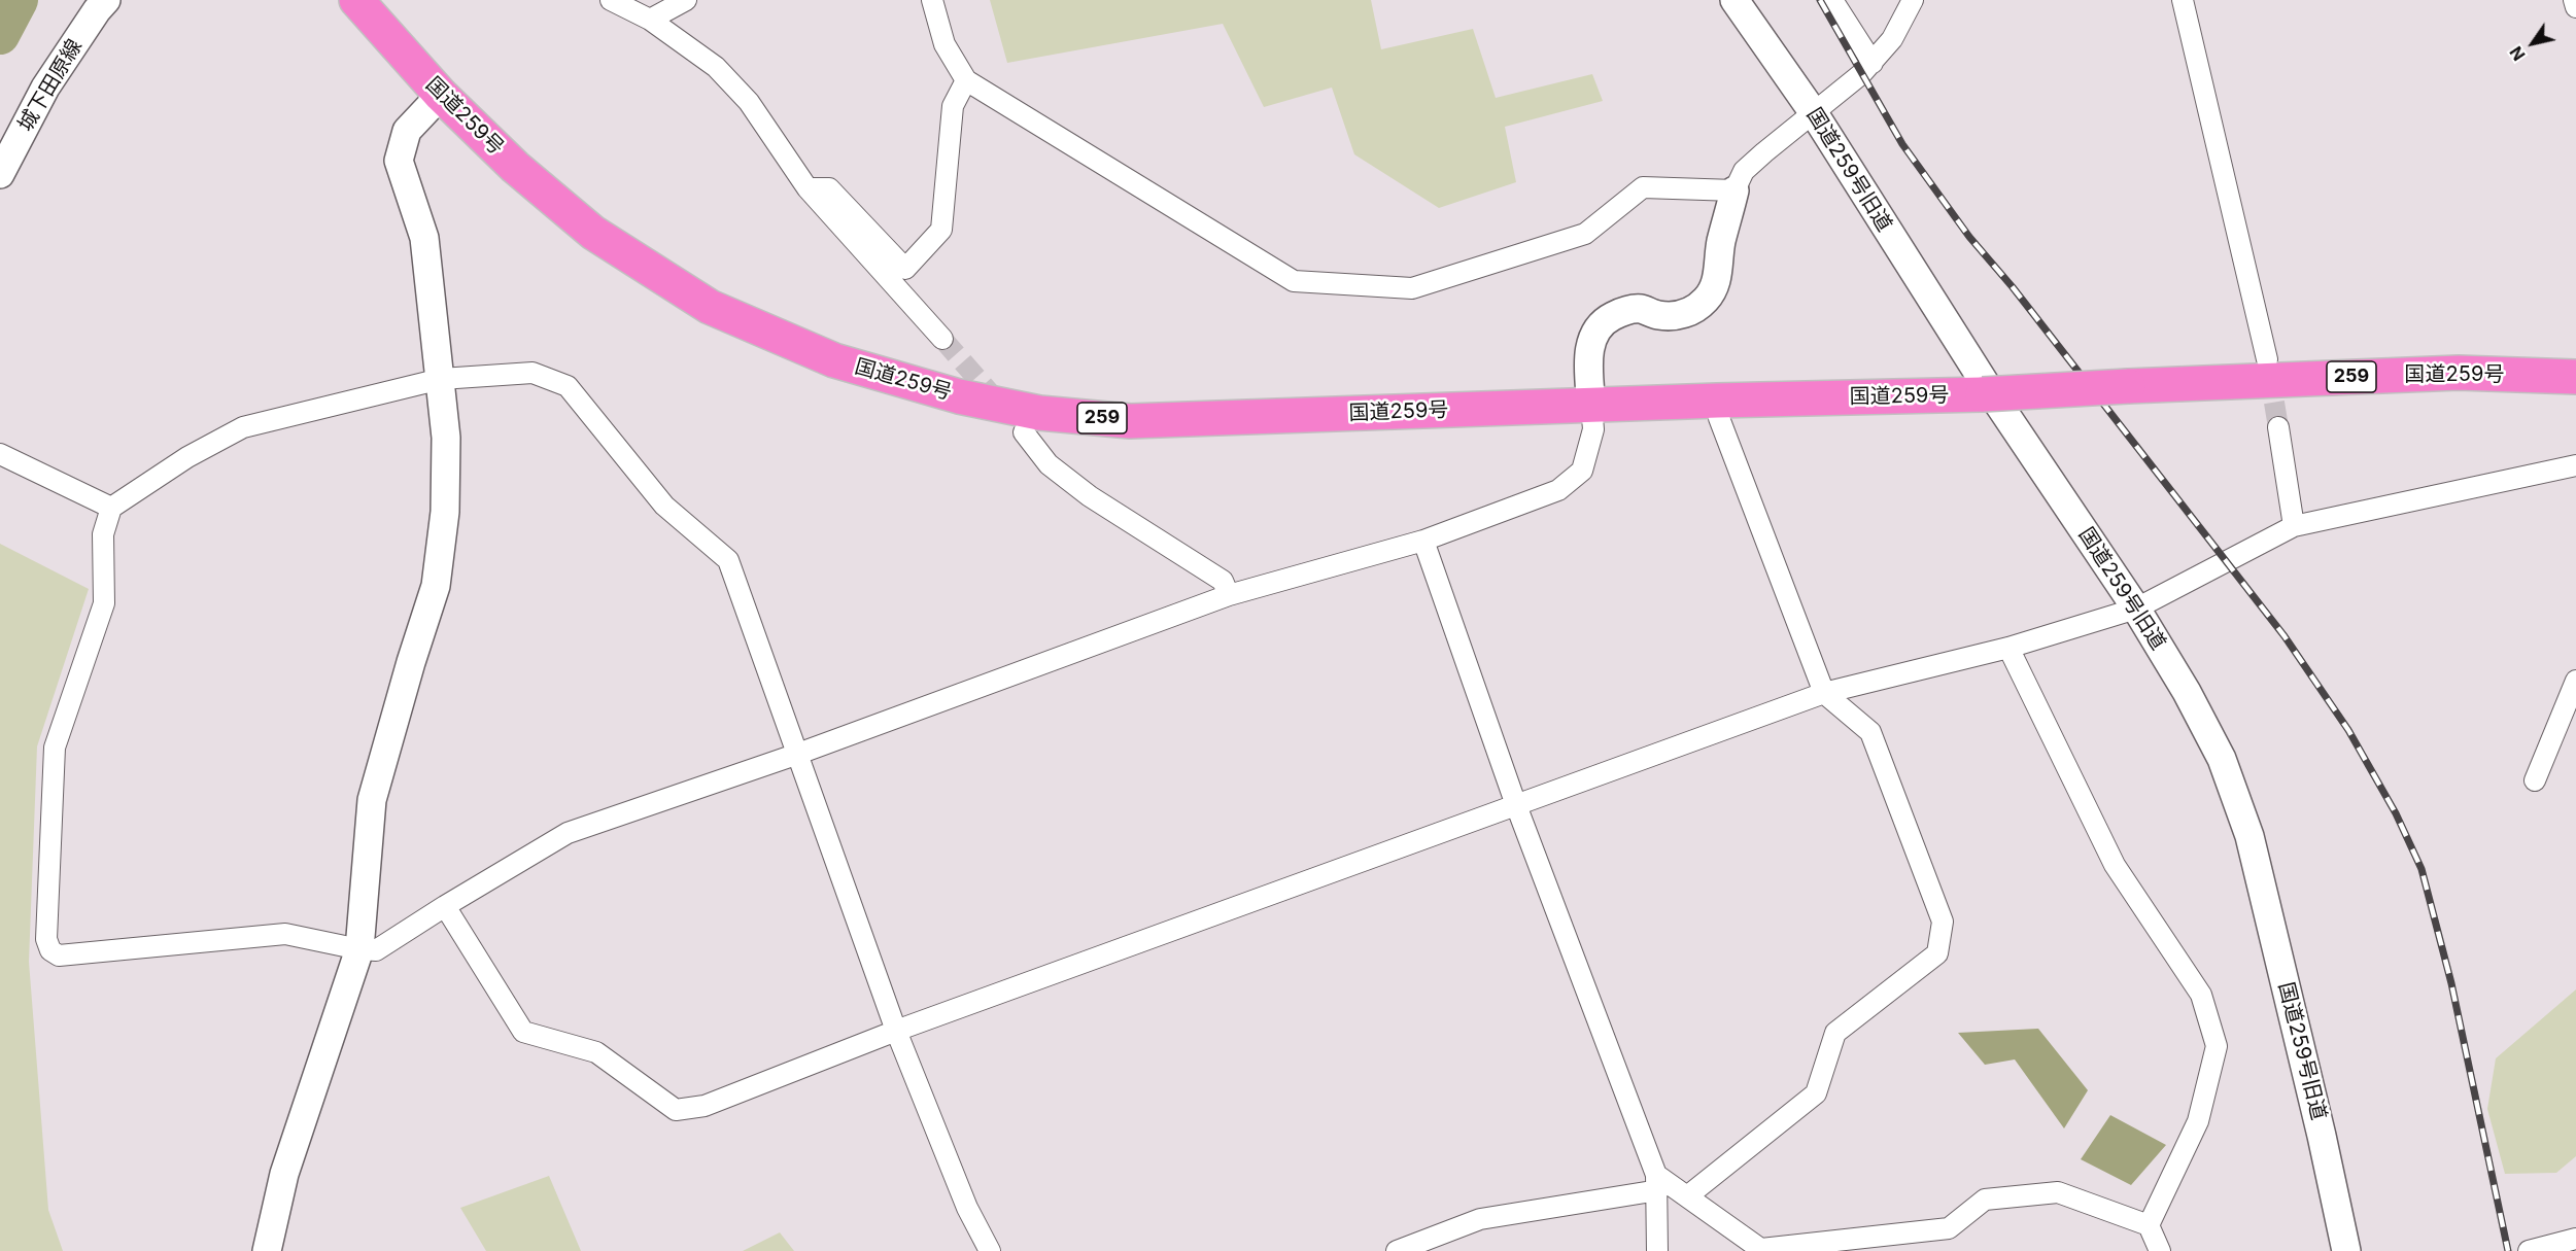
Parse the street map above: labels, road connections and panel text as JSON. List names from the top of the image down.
{
  "streets": {
    "highway": ["国道259号", "259"],
    "street": ["城下田原線", "国道259号旧道"]
  },
  "north": "bottom left"
}
